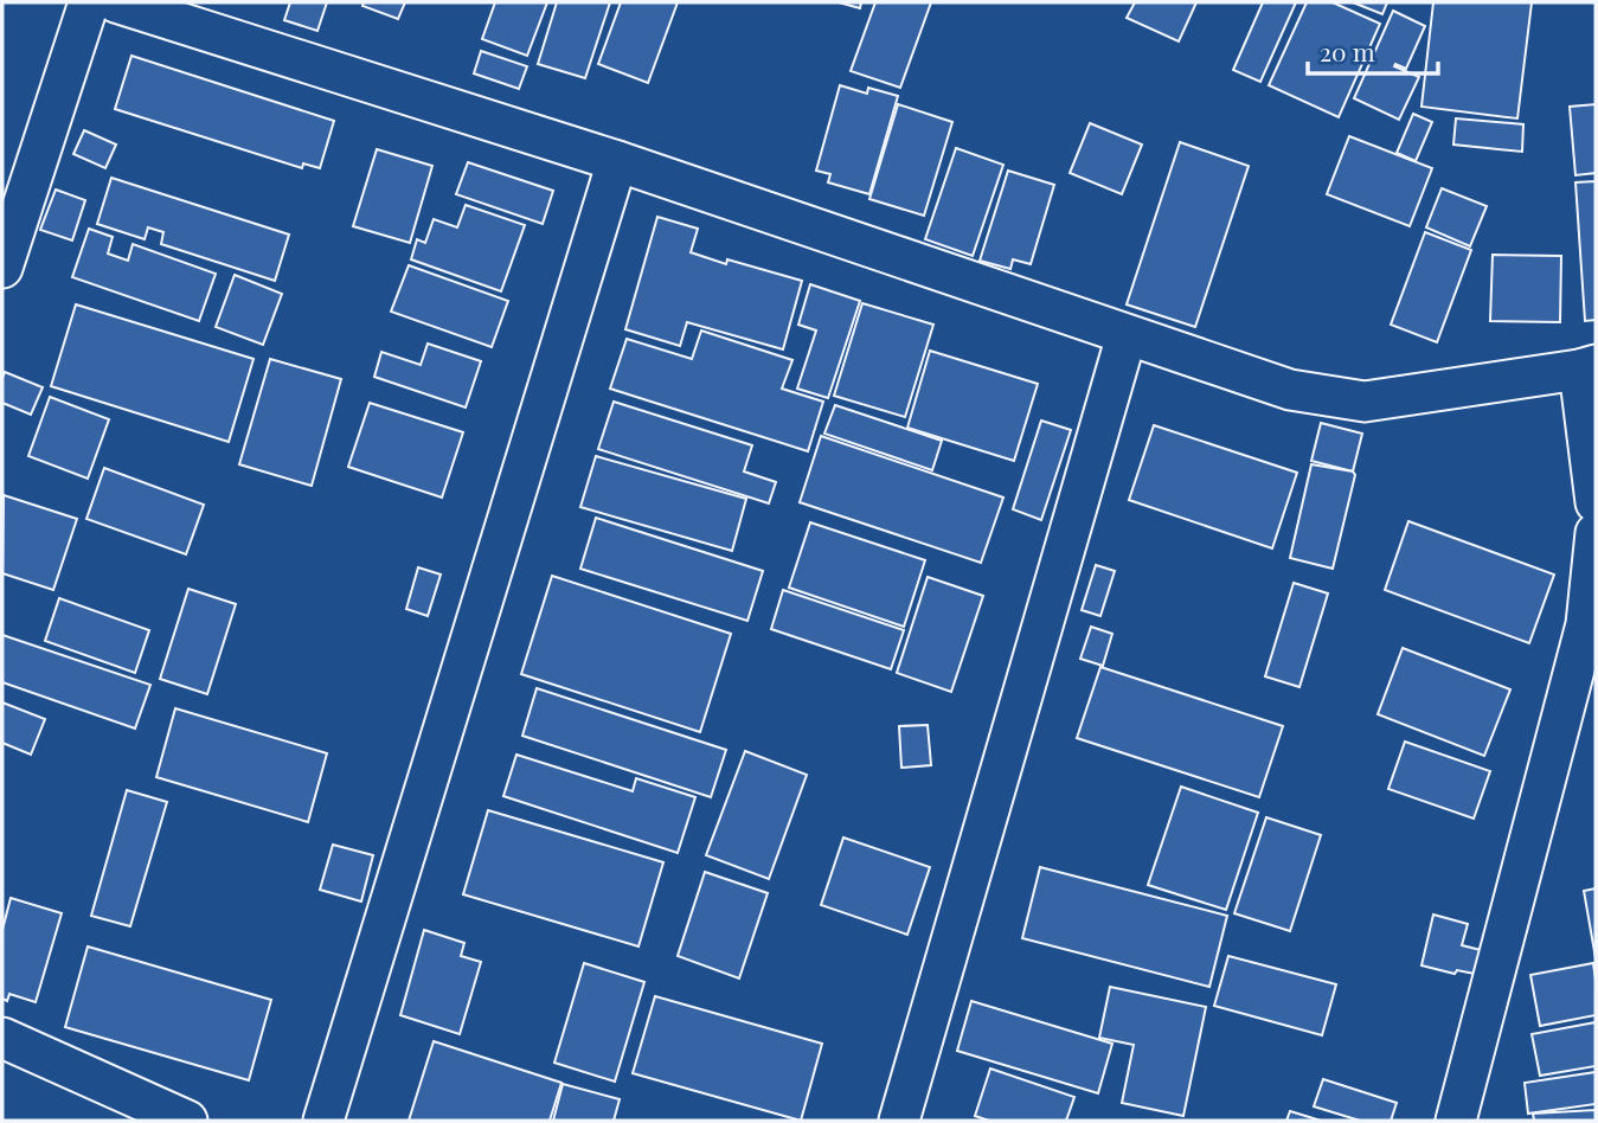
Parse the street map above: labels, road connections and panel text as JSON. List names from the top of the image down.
{
  "scale_bar": "20 m"
}
